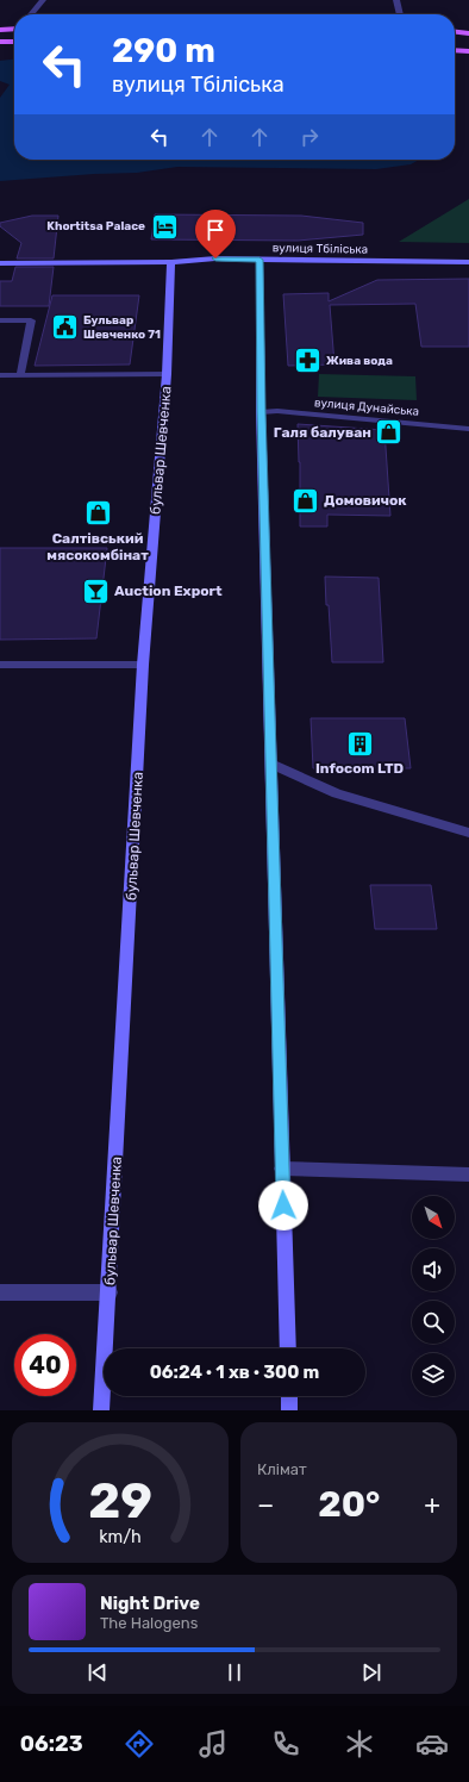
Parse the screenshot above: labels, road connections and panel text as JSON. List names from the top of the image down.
{
  "streets": {
    "street": ["вулиця Тбіліська", "вулиця Дунайська", "бульвар Шевченка"]
  },
  "crossings": [
    ["вулиця Тбіліська", "бульвар Шевченка"]
  ],
  "places": {
    "hotel": ["Khortitsa Palace"],
    "public building": ["Бульвар Шевченко 71"],
    "pharmacy": ["Жива вода"],
    "shop": ["Галя балуван", "Домовичок", "Салтівський мясокомбінат"],
    "bar": ["Auction Export"],
    "building": ["Infocom LTD"]
  },
  "north": "bottom right",
  "page": {
    "turn": ["290 m", "вулиця Тбіліська"],
    "limit": "40",
    "trip": "06:24 · 1 хв · 300 m",
    "tile": "Клімат",
    "heat": ["−", "20°", "+"],
    "song": ["Night Drive", "The Halogens"],
    "tabs": "06:23",
    "gauge": ["29", "km/h"]
  }
}
